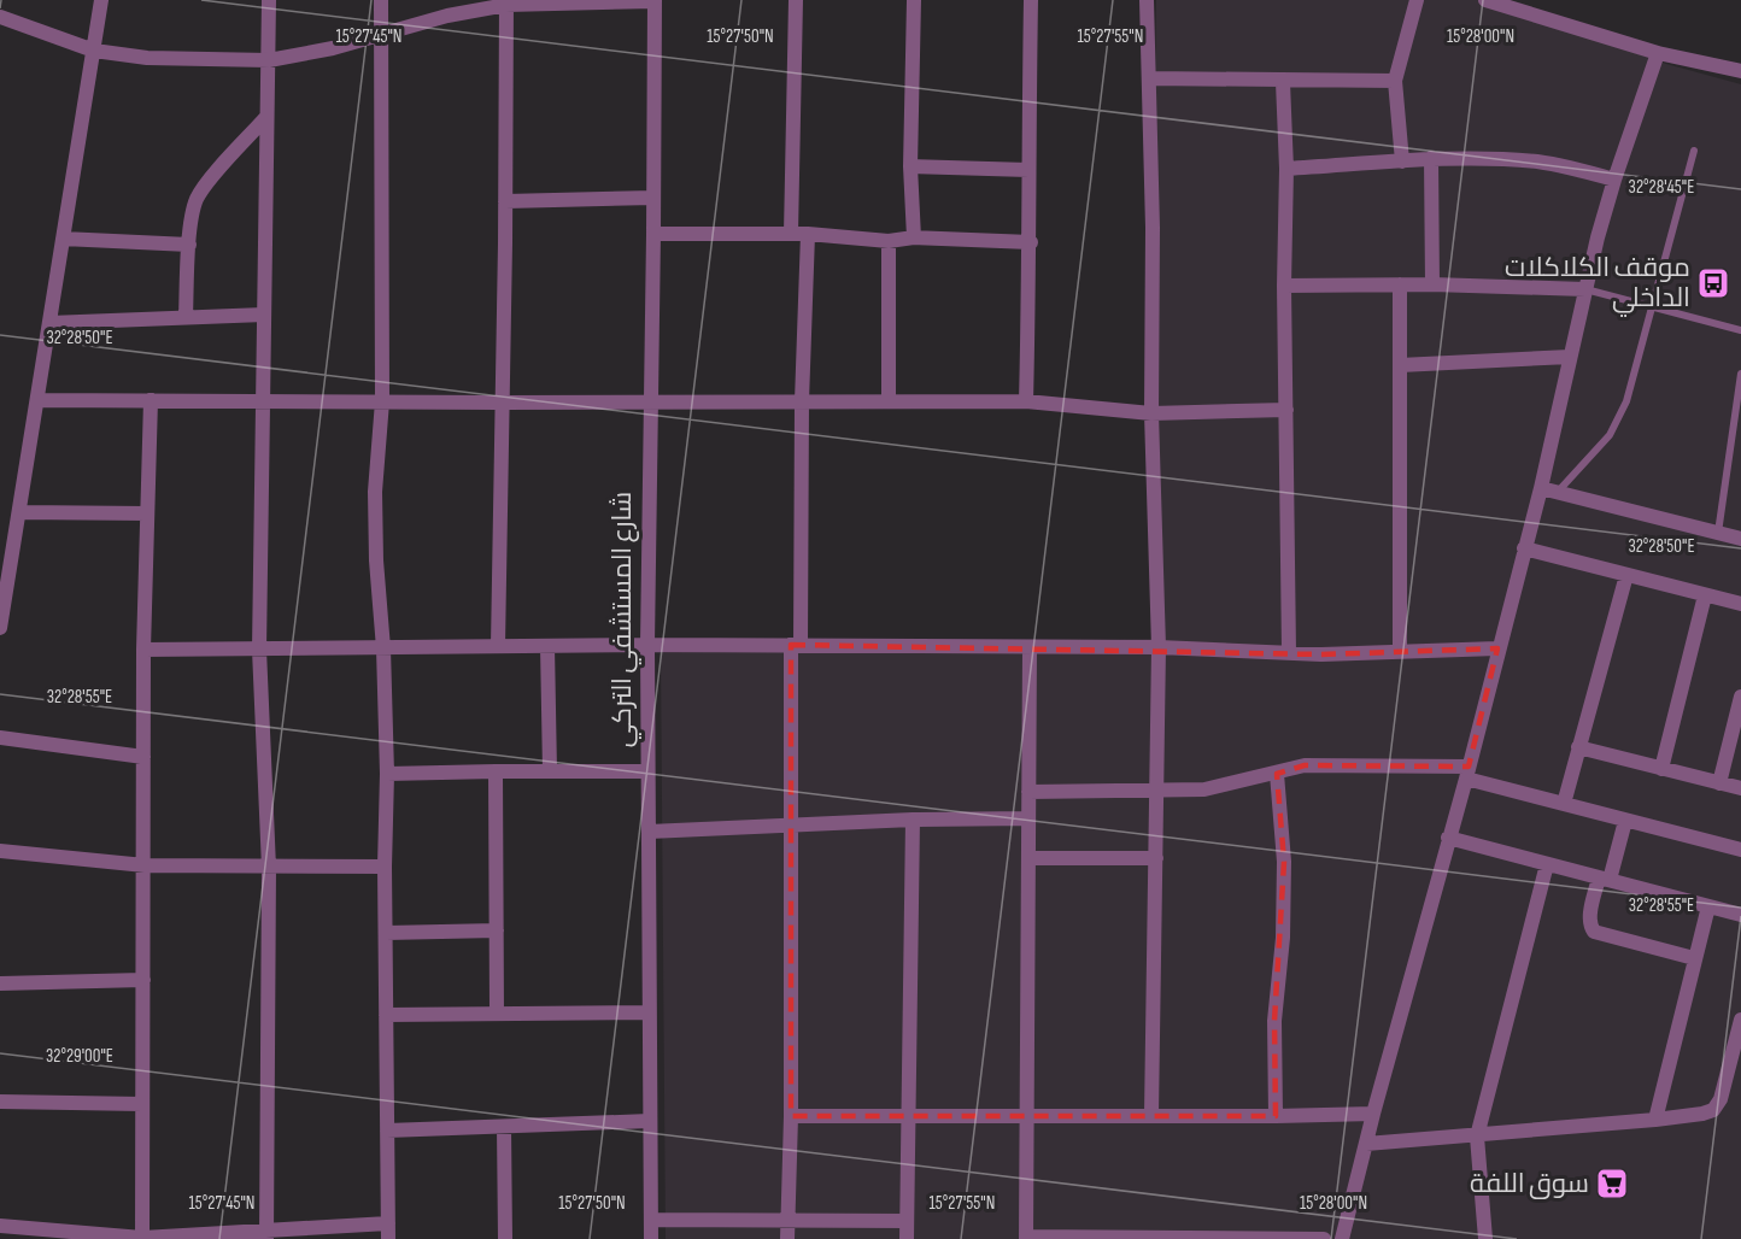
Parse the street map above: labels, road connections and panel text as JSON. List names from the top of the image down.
{
  "streets": {
    "street": ["شارع المستشفي التركي"]
  },
  "places": {
    "bus stop": ["موقف الكلاكلات الداخلي"],
    "supermarket": ["سوق اللفة"]
  },
  "coordinates": [
    "15°27'45\"N",
    "15°27'50\"N",
    "15°27'55\"N",
    "15°28'00\"N",
    "32°28'45\"E",
    "32°28'50\"E",
    "32°28'55\"E",
    "32°29'00\"E"
  ]
}
